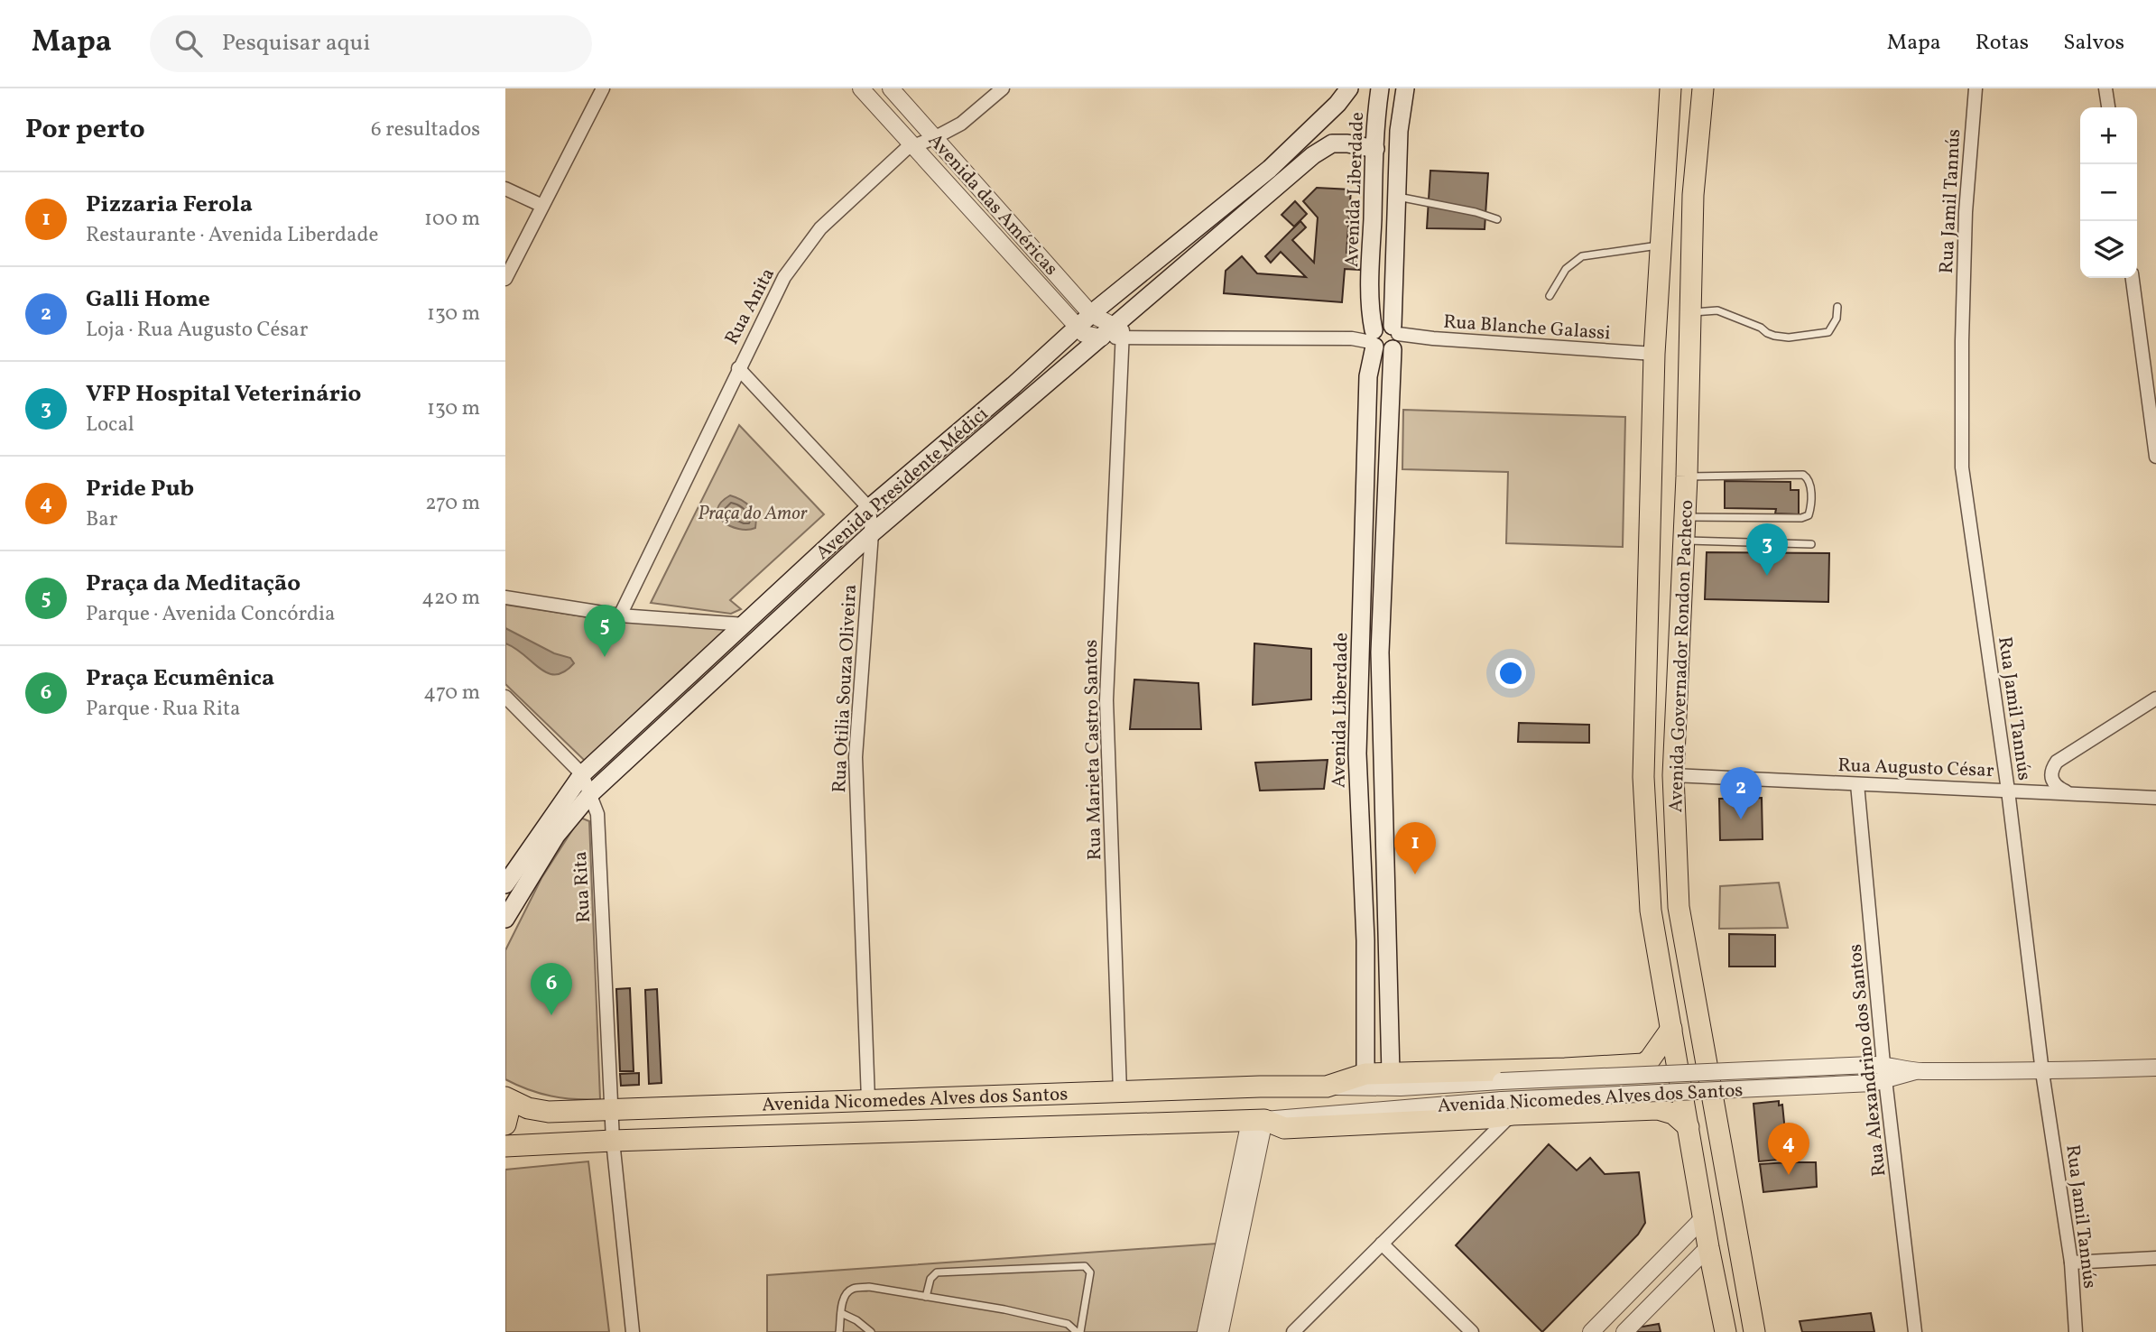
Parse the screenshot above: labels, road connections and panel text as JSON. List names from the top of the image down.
{
  "streets": {
    "main road": [
      "Avenida Liberdade",
      "Avenida Presidente Médici",
      "Avenida Governador Rondon Pacheco",
      "Avenida Nicomedes Alves dos Santos"
    ],
    "street": [
      "Rua Jamil Tannús",
      "Avenida das Américas",
      "Rua Anita",
      "Rua Blanche Galassi",
      "Rua Otilia Souza Oliveira",
      "Rua Marieta Castro Santos",
      "Rua Augusto César",
      "Rua Rita",
      "Rua Alexandrino dos Santos"
    ]
  },
  "crossings": [
    ["Avenida Liberdade", "Rua Blanche Galassi"],
    ["Avenida Liberdade", "Avenida Presidente Médici"],
    ["Avenida Liberdade", "Avenida Nicomedes Alves dos Santos"],
    ["Rua Jamil Tannús", "Rua Augusto César"],
    ["Rua Jamil Tannús", "Avenida Nicomedes Alves dos Santos"],
    ["Avenida das Américas", "Rua Anita"],
    ["Avenida das Américas", "Avenida Presidente Médici"],
    ["Avenida das Américas", "Rua Marieta Castro Santos"],
    ["Rua Blanche Galassi", "Avenida Governador Rondon Pacheco"],
    ["Avenida Presidente Médici", "Rua Otilia Souza Oliveira"],
    ["Avenida Presidente Médici", "Rua Marieta Castro Santos"],
    ["Avenida Presidente Médici", "Rua Rita"],
    ["Avenida Governador Rondon Pacheco", "Rua Augusto César"],
    ["Avenida Governador Rondon Pacheco", "Avenida Nicomedes Alves dos Santos"],
    ["Rua Otilia Souza Oliveira", "Avenida Nicomedes Alves dos Santos"],
    ["Rua Marieta Castro Santos", "Avenida Nicomedes Alves dos Santos"],
    ["Rua Augusto César", "Rua Alexandrino dos Santos"],
    ["Rua Rita", "Avenida Nicomedes Alves dos Santos"],
    ["Rua Alexandrino dos Santos", "Avenida Nicomedes Alves dos Santos"]
  ],
  "parks": ["Praça do Amor"],
  "page": {
    "header": "Mapa",
    "search": "Pesquisar aqui",
    "nav": ["Mapa", "Rotas", "Salvos"],
    "heading": ["Por perto", "6 resultados"],
    "map_buttons": ["+", "−"],
    "list": [
      {
        "mark": "1",
        "name": "Pizzaria Ferola",
        "note": "Restaurante · Avenida Liberdade",
        "value": "100 m"
      },
      {
        "mark": "2",
        "name": "Galli Home",
        "note": "Loja · Rua Augusto César",
        "value": "130 m"
      },
      {
        "mark": "3",
        "name": "VFP Hospital Veterinário",
        "note": "Local",
        "value": "130 m"
      },
      {
        "mark": "4",
        "name": "Pride Pub",
        "note": "Bar",
        "value": "270 m"
      },
      {
        "mark": "5",
        "name": "Praça da Meditação",
        "note": "Parque · Avenida Concórdia",
        "value": "420 m"
      },
      {
        "mark": "6",
        "name": "Praça Ecumênica",
        "note": "Parque · Rua Rita",
        "value": "470 m"
      }
    ],
    "pins": [
      "3",
      "5",
      "2",
      "1",
      "6",
      "4"
    ]
  }
}
